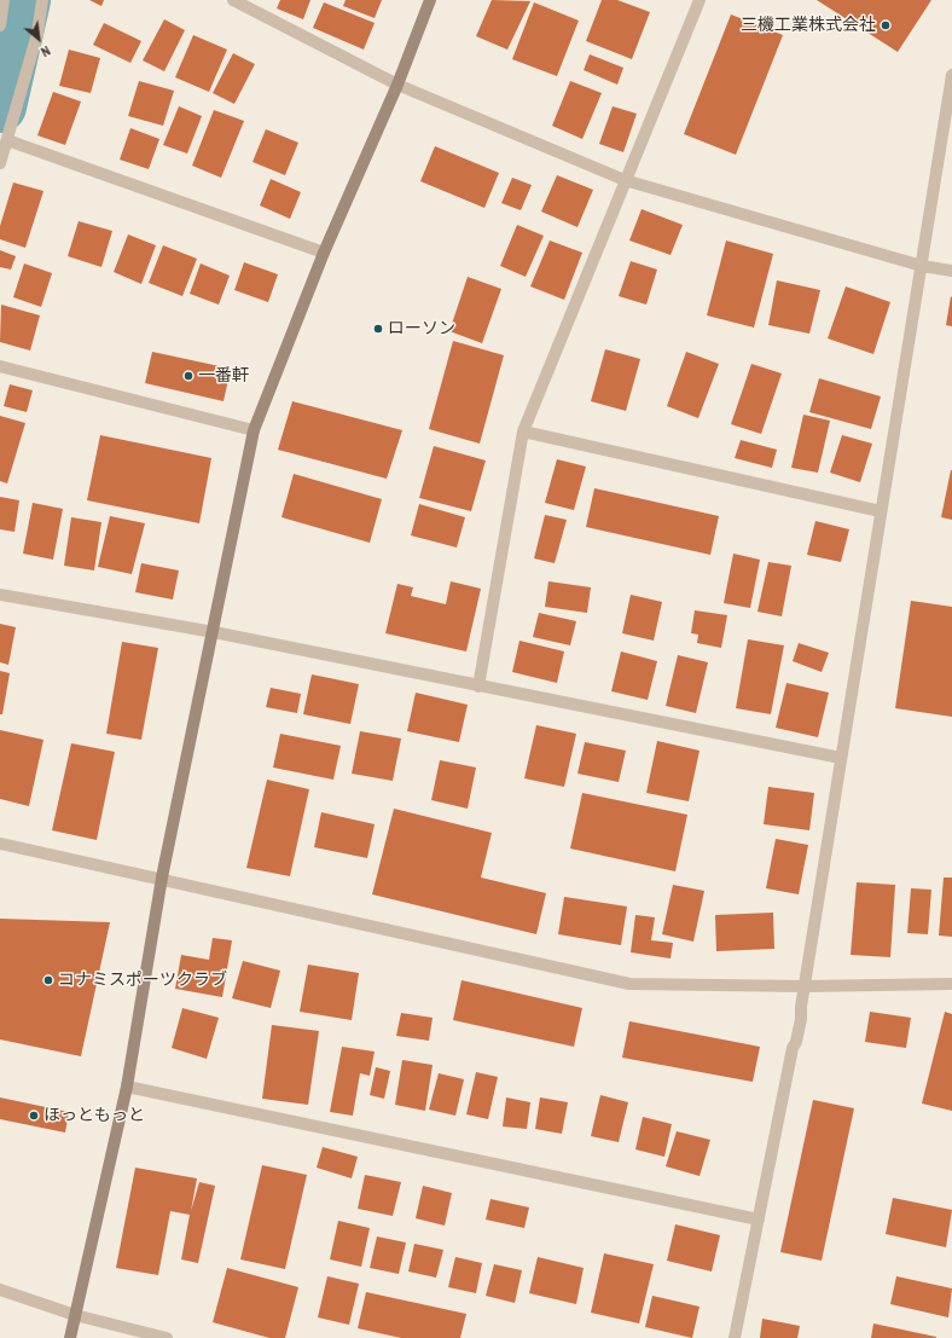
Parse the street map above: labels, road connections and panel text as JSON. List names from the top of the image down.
{
  "places": [
    "三機工業株式会社",
    "ローソン",
    "一番軒",
    "コナミスポーツクラブ",
    "ほっともっと"
  ],
  "north": "bottom right"
}
